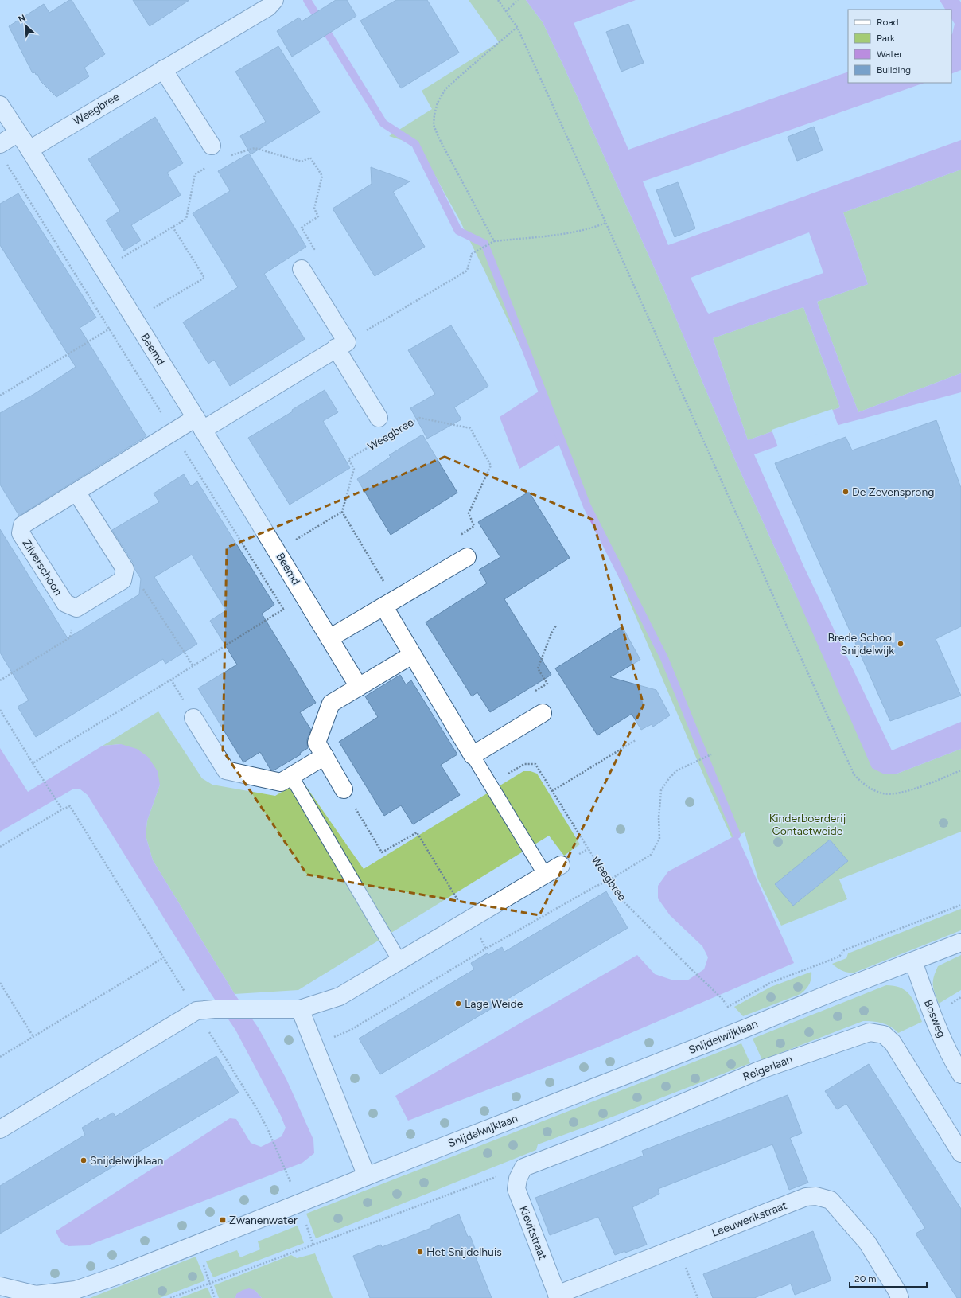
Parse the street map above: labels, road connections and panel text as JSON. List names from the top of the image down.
{
  "streets": {
    "street": [
      "Weegbree",
      "Beemd",
      "Zilverschoon",
      "Bosweg",
      "Snijdelwijklaan",
      "Reigerlaan",
      "Leeuwerikstraat",
      "Kievitstraat"
    ]
  },
  "crossings": [
    ["Weegbree", "Beemd"],
    ["Beemd", "Zilverschoon"],
    ["Bosweg", "Snijdelwijklaan"],
    ["Reigerlaan", "Kievitstraat"],
    ["Leeuwerikstraat", "Kievitstraat"]
  ],
  "parks": ["Kinderboerderij Contactweide"],
  "places": {
    "other": [
      "De Zevensprong",
      "Brede School Snijdelwijk",
      "Lage Weide",
      "Snijdelwijklaan",
      "Het Snijdelhuis"
    ],
    "transit": ["Zwanenwater"]
  },
  "legend": [
    "Road",
    "Park",
    "Water",
    "Building"
  ],
  "scale_bar": "20 m",
  "north": "top left"
}
